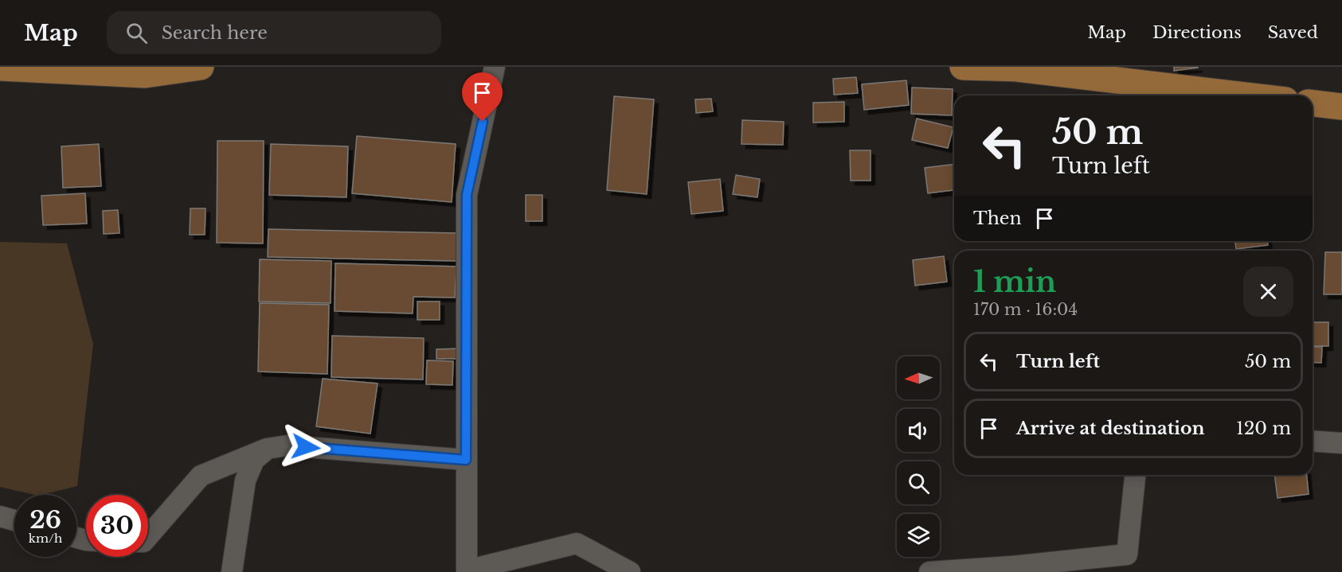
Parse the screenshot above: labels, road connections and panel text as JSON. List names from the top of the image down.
{
  "north": "left",
  "page": {
    "header": "Map",
    "search": "Search here",
    "nav": ["Map", "Directions", "Saved"],
    "turn": ["50 m", "Turn left"],
    "then": "Then",
    "heading": ["1 min", "170 m · 16:04"],
    "list": [
      {
        "name": "Turn left",
        "value": "50 m"
      },
      {
        "name": "Arrive at destination",
        "value": "120 m"
      }
    ],
    "speed": "26 km/h",
    "limit": "30"
  }
}
